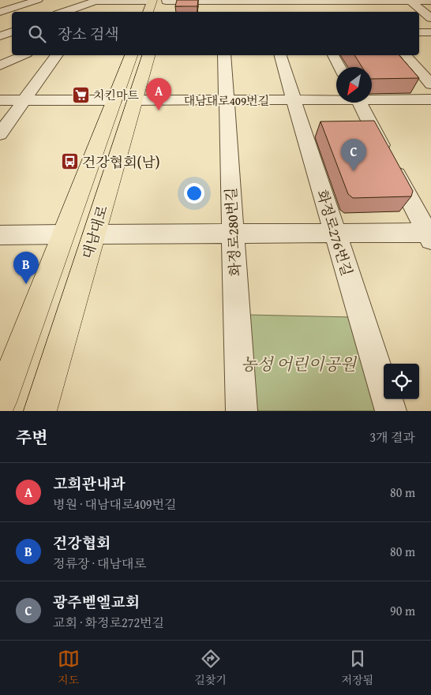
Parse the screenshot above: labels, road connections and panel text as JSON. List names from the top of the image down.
{
  "streets": {
    "main road": ["대남대로"],
    "street": ["대남대로409번길", "화정로280번길", "화정로276번길"]
  },
  "crossings": [
    ["대남대로409번길", "대남대로"],
    ["대남대로409번길", "화정로280번길"],
    ["대남대로409번길", "화정로276번길"]
  ],
  "parks": ["농성 어린이공원"],
  "places": {
    "supermarket": ["치킨마트"],
    "bus stop": ["건강협회(남)"]
  },
  "north": "bottom left",
  "page": {
    "search": "장소 검색",
    "pins": ["A", "C", "B"],
    "heading": ["주변", "3개 결과"],
    "list": [
      {
        "mark": "A",
        "name": "고희관내과",
        "note": "병원 · 대남대로409번길",
        "value": "80 m"
      },
      {
        "mark": "B",
        "name": "건강협회",
        "note": "정류장 · 대남대로",
        "value": "80 m"
      },
      {
        "mark": "C",
        "name": "광주벧엘교회",
        "note": "교회 · 화정로272번길",
        "value": "90 m"
      }
    ],
    "nav": ["지도", "길찾기", "저장됨"]
  }
}
